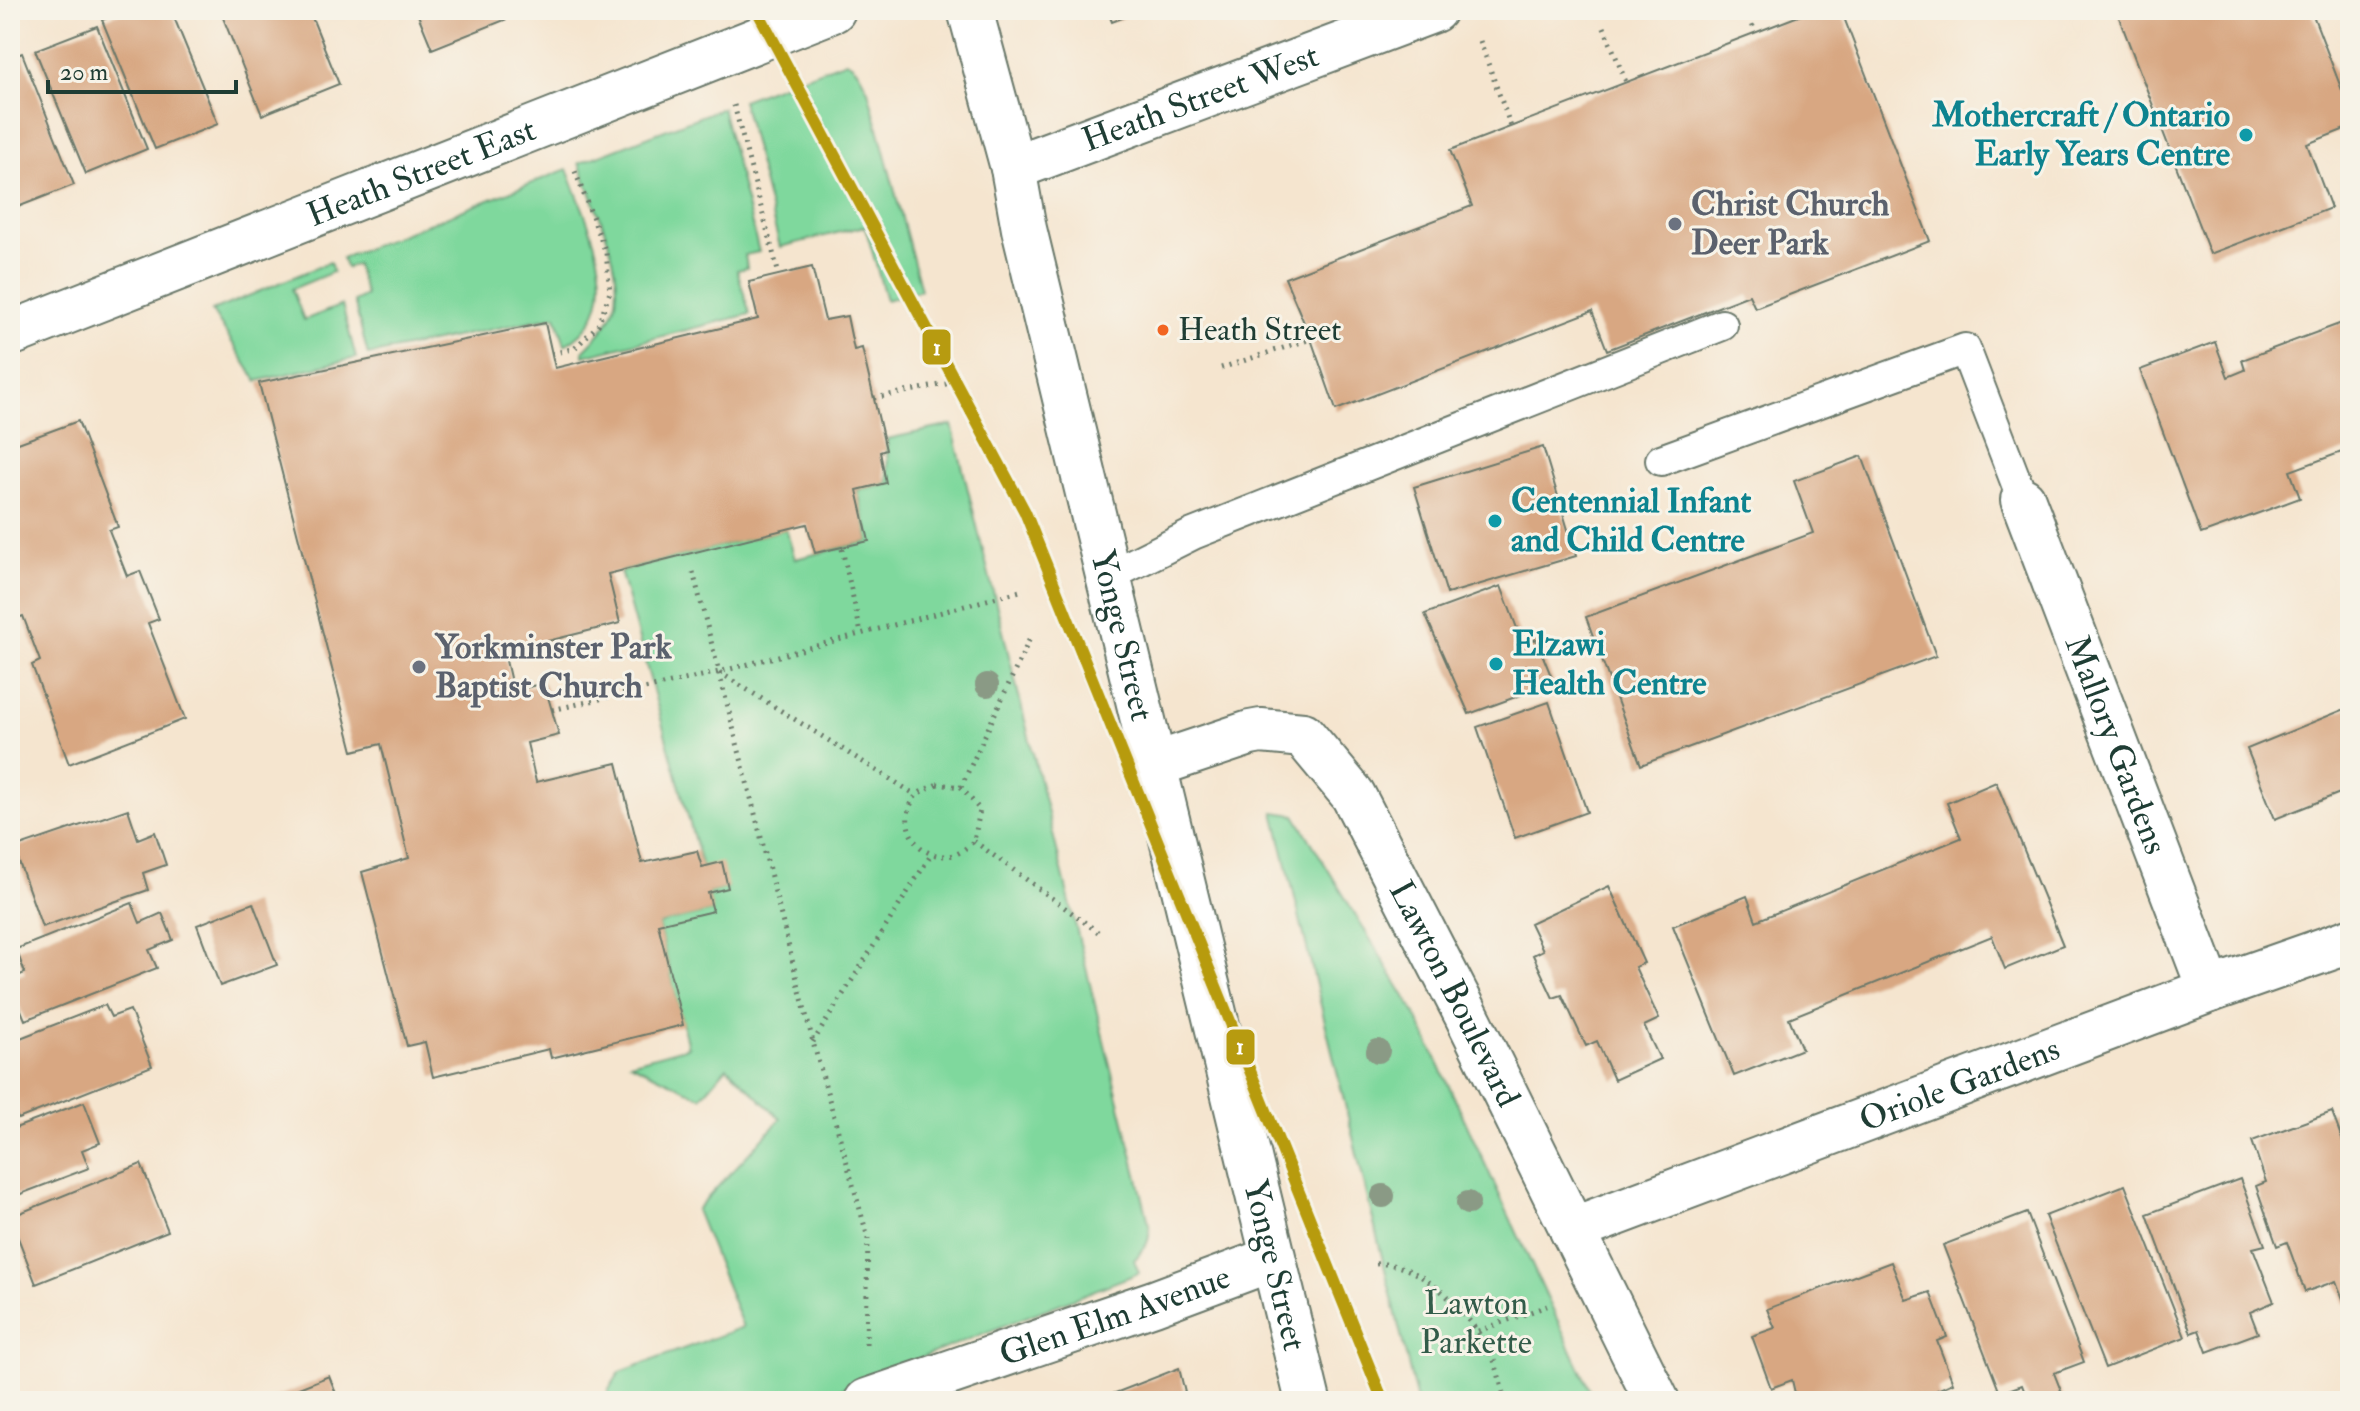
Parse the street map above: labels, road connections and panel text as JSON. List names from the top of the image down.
{
  "streets": {
    "street": [
      "Heath Street West",
      "Heath Street East",
      "Yonge Street",
      "Mallory Gardens",
      "Lawton Boulevard",
      "Oriole Gardens",
      "Glen Elm Avenue"
    ]
  },
  "crossings": [
    ["Heath Street West", "Yonge Street"],
    ["Yonge Street", "Lawton Boulevard"],
    ["Yonge Street", "Glen Elm Avenue"],
    ["Mallory Gardens", "Oriole Gardens"],
    ["Lawton Boulevard", "Oriole Gardens"]
  ],
  "parks": ["Lawton Parkette"],
  "places": [
    "Mothercraft / Ontario Early Years Centre",
    "Christ Church Deer Park",
    "Heath Street",
    "Centennial Infant and Child Centre",
    "Elzawi Health Centre",
    "Yorkminster Park Baptist Church"
  ],
  "lines": ["transit line 1"],
  "scale_bar": "20 m"
}
